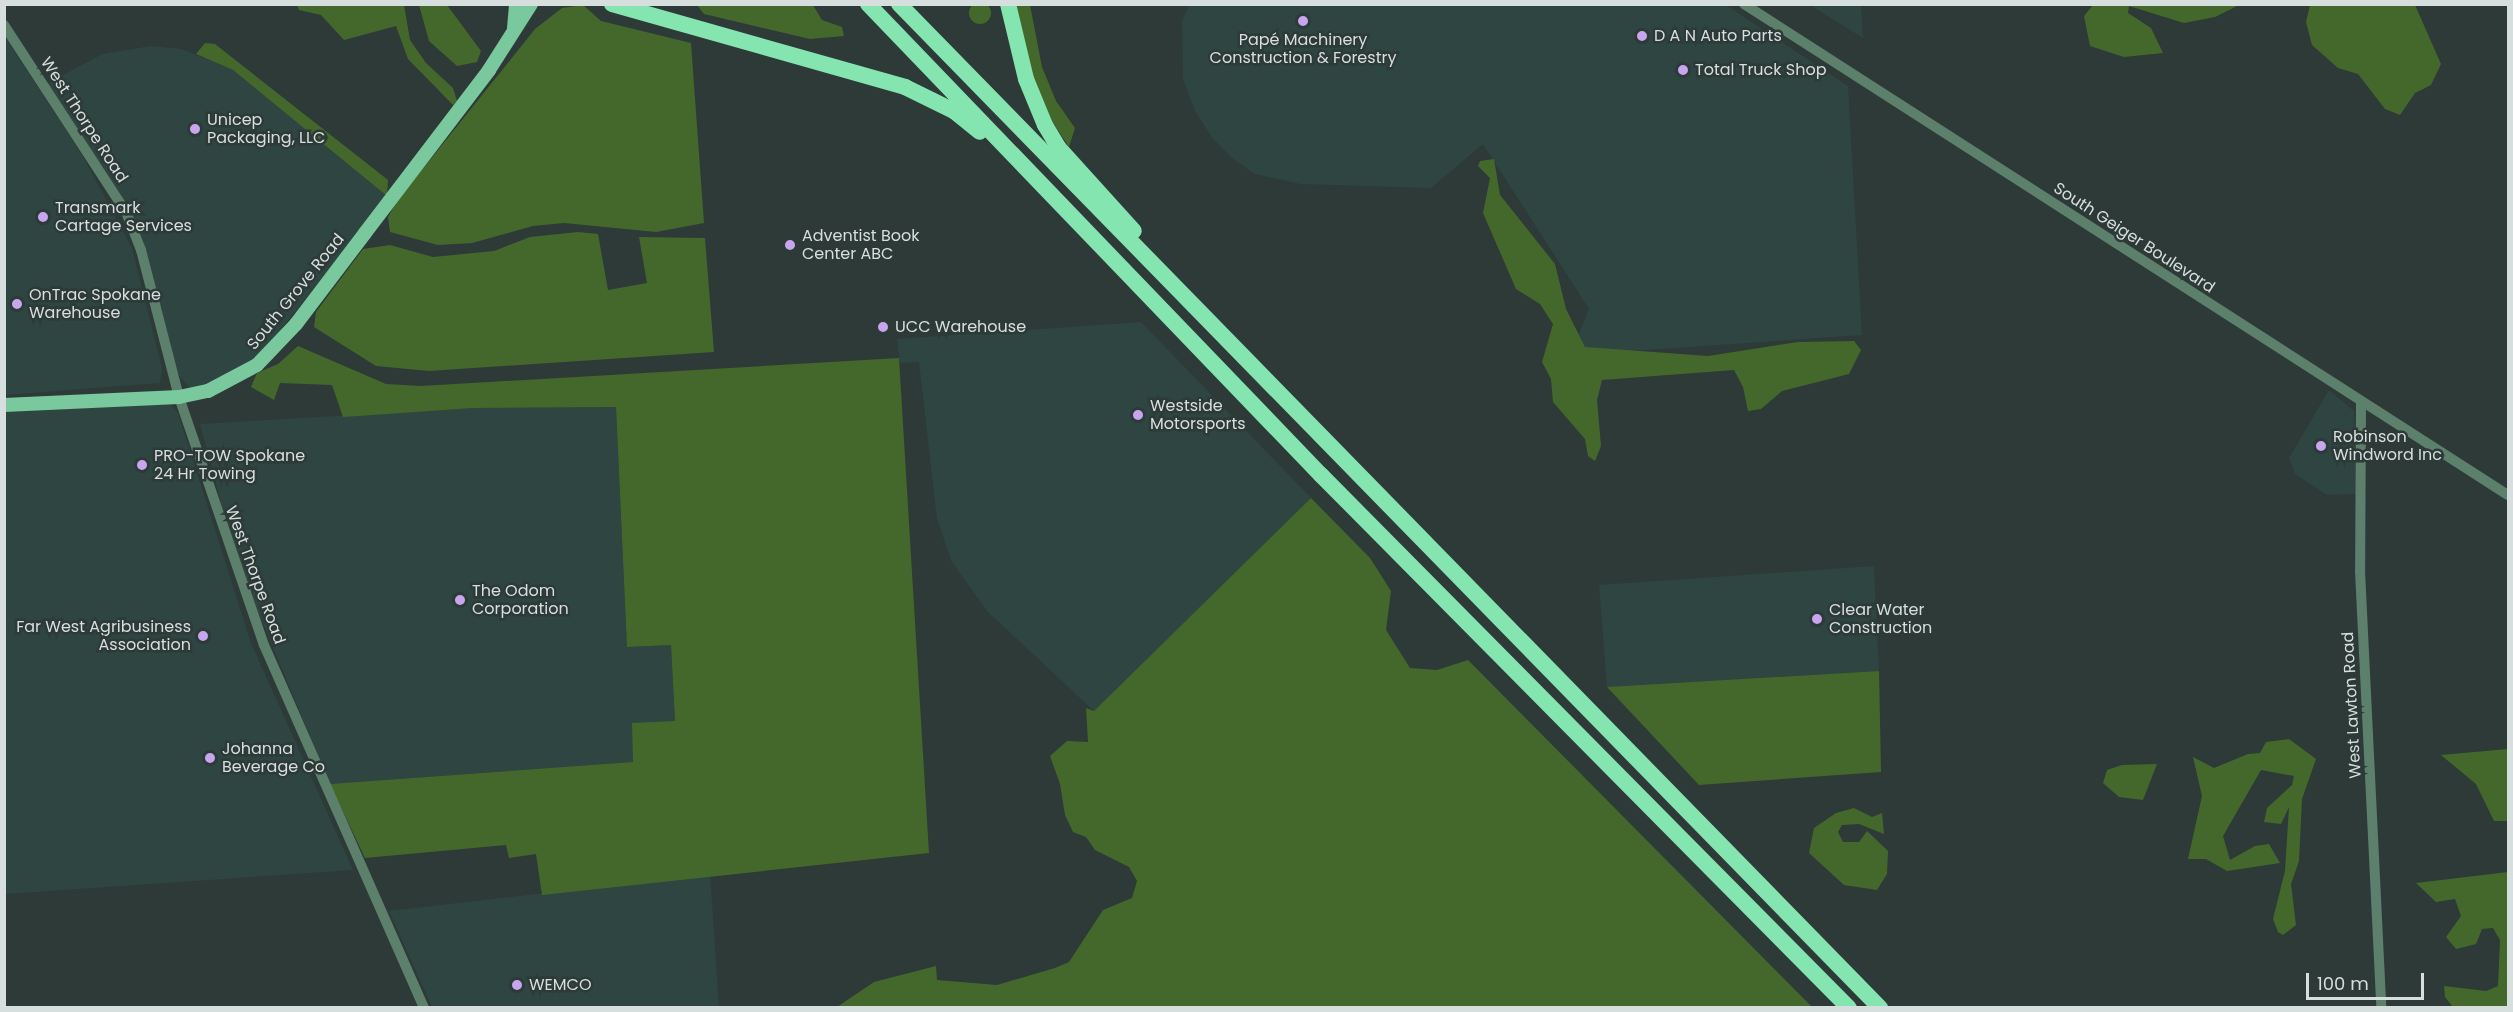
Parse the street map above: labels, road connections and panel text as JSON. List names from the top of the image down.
{
  "streets": {
    "main road": ["South Grove Road"],
    "street": ["West Thorpe Road", "South Geiger Boulevard", "West Lawton Road"]
  },
  "crossings": [
    ["West Thorpe Road", "South Grove Road"],
    ["South Geiger Boulevard", "West Lawton Road"]
  ],
  "places": [
    "Papé Machinery Construction & Forestry",
    "D A N Auto Parts",
    "Total Truck Shop",
    "Unicep Packaging, LLC",
    "Transmark Cartage Services",
    "Adventist Book Center ABC",
    "OnTrac Spokane Warehouse",
    "UCC Warehouse",
    "Westside Motorsports",
    "Robinson Windword Inc",
    "PRO-TOW Spokane 24 Hr Towing",
    "The Odom Corporation",
    "Clear Water Construction",
    "Far West Agribusiness Association",
    "Johanna Beverage Co",
    "WEMCO"
  ],
  "scale_bar": "100 m"
}
